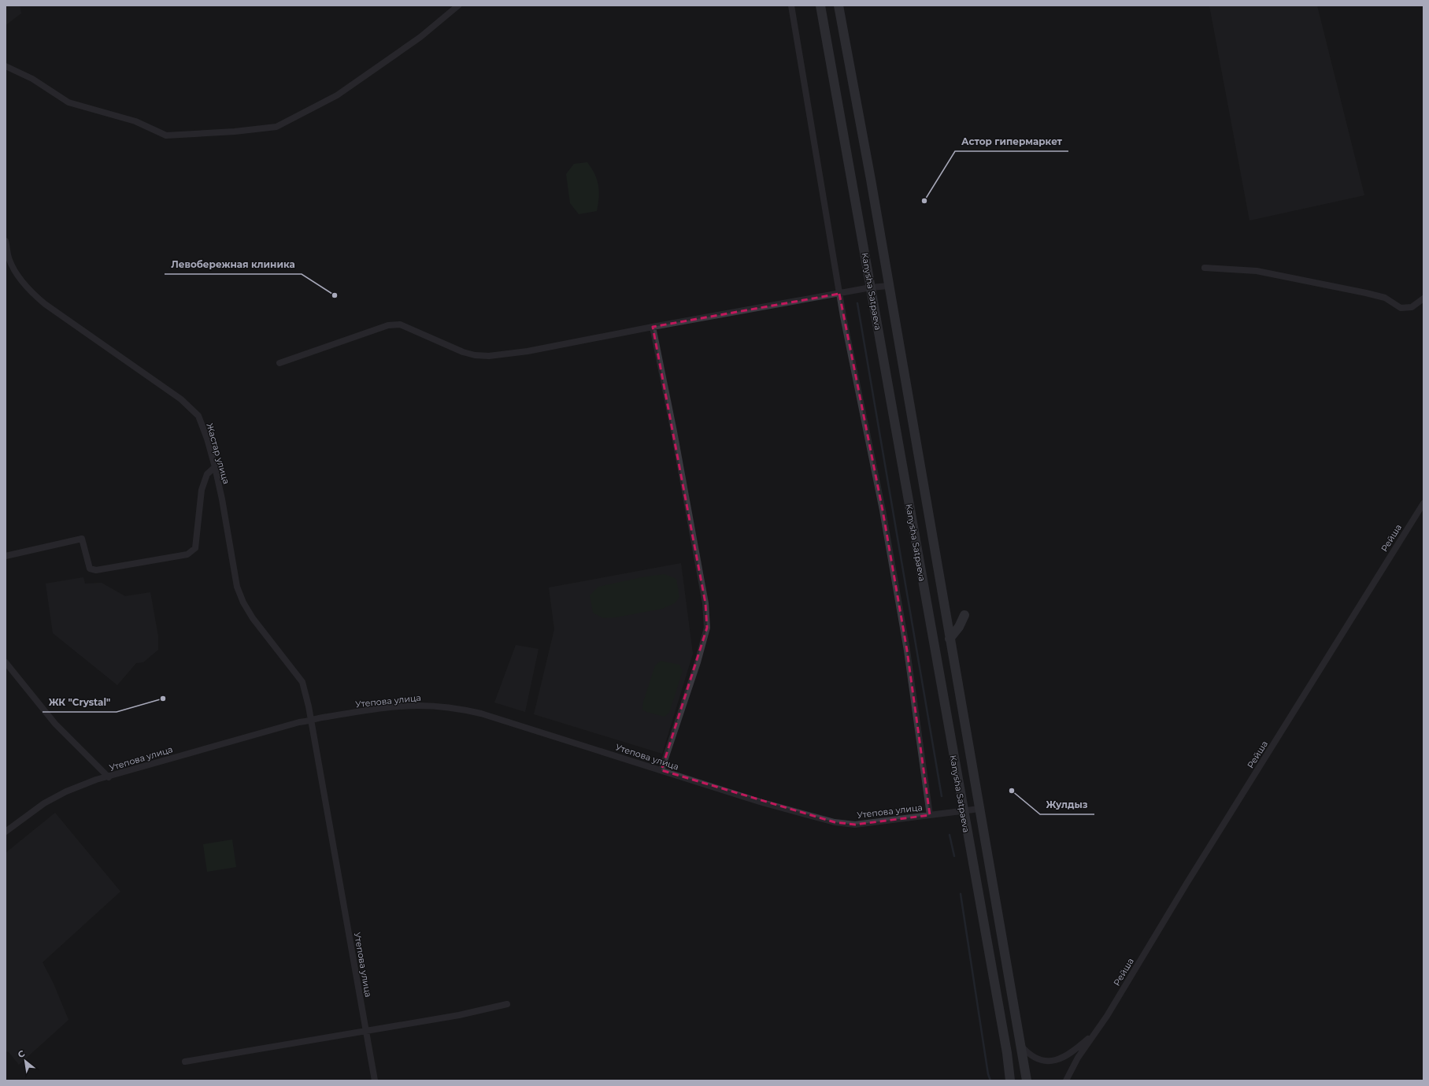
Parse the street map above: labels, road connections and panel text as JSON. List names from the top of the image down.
{
  "streets": {
    "main road": ["Kanysha Satpaeva"],
    "street": ["Жастар улица", "Рейша", "Утепова улица"]
  },
  "crossings": [
    ["Kanysha Satpaeva", "Утепова улица"],
    ["Жастар улица", "Утепова улица"]
  ],
  "places": [
    "Астор гипермаркет",
    "Левобережная клиника",
    "ЖК \"Crystal\"",
    "Жулдыз"
  ],
  "north": "top left"
}
